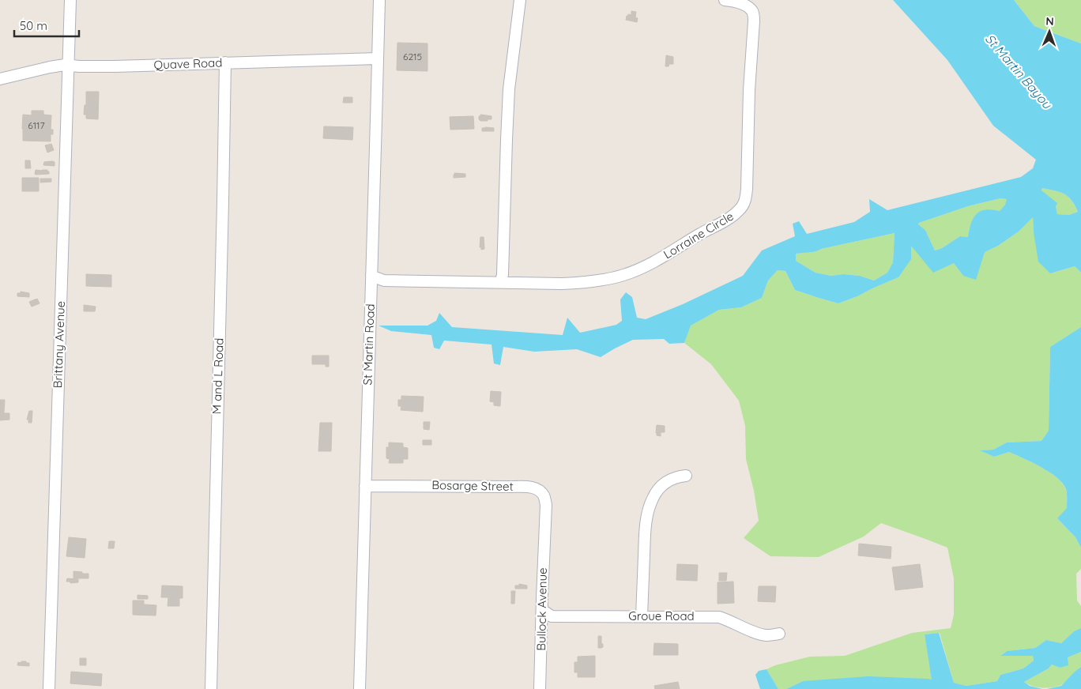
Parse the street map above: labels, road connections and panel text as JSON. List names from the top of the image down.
{
  "streets": {
    "street": [
      "Quave Road",
      "Lorraine Circle",
      "Brittany Avenue",
      "St Martin Road",
      "M and L Road",
      "Bosarge Street",
      "Bullock Avenue",
      "Groue Road"
    ]
  },
  "crossings": [
    ["Quave Road", "Brittany Avenue"],
    ["Quave Road", "St Martin Road"],
    ["Quave Road", "M and L Road"],
    ["Lorraine Circle", "St Martin Road"],
    ["St Martin Road", "Bosarge Street"],
    ["Bosarge Street", "Bullock Avenue"],
    ["Bullock Avenue", "Groue Road"]
  ],
  "water": ["St Martin Bayou"],
  "house_numbers": ["6215", "6117"],
  "scale_bar": "50 m",
  "north": "top"
}
